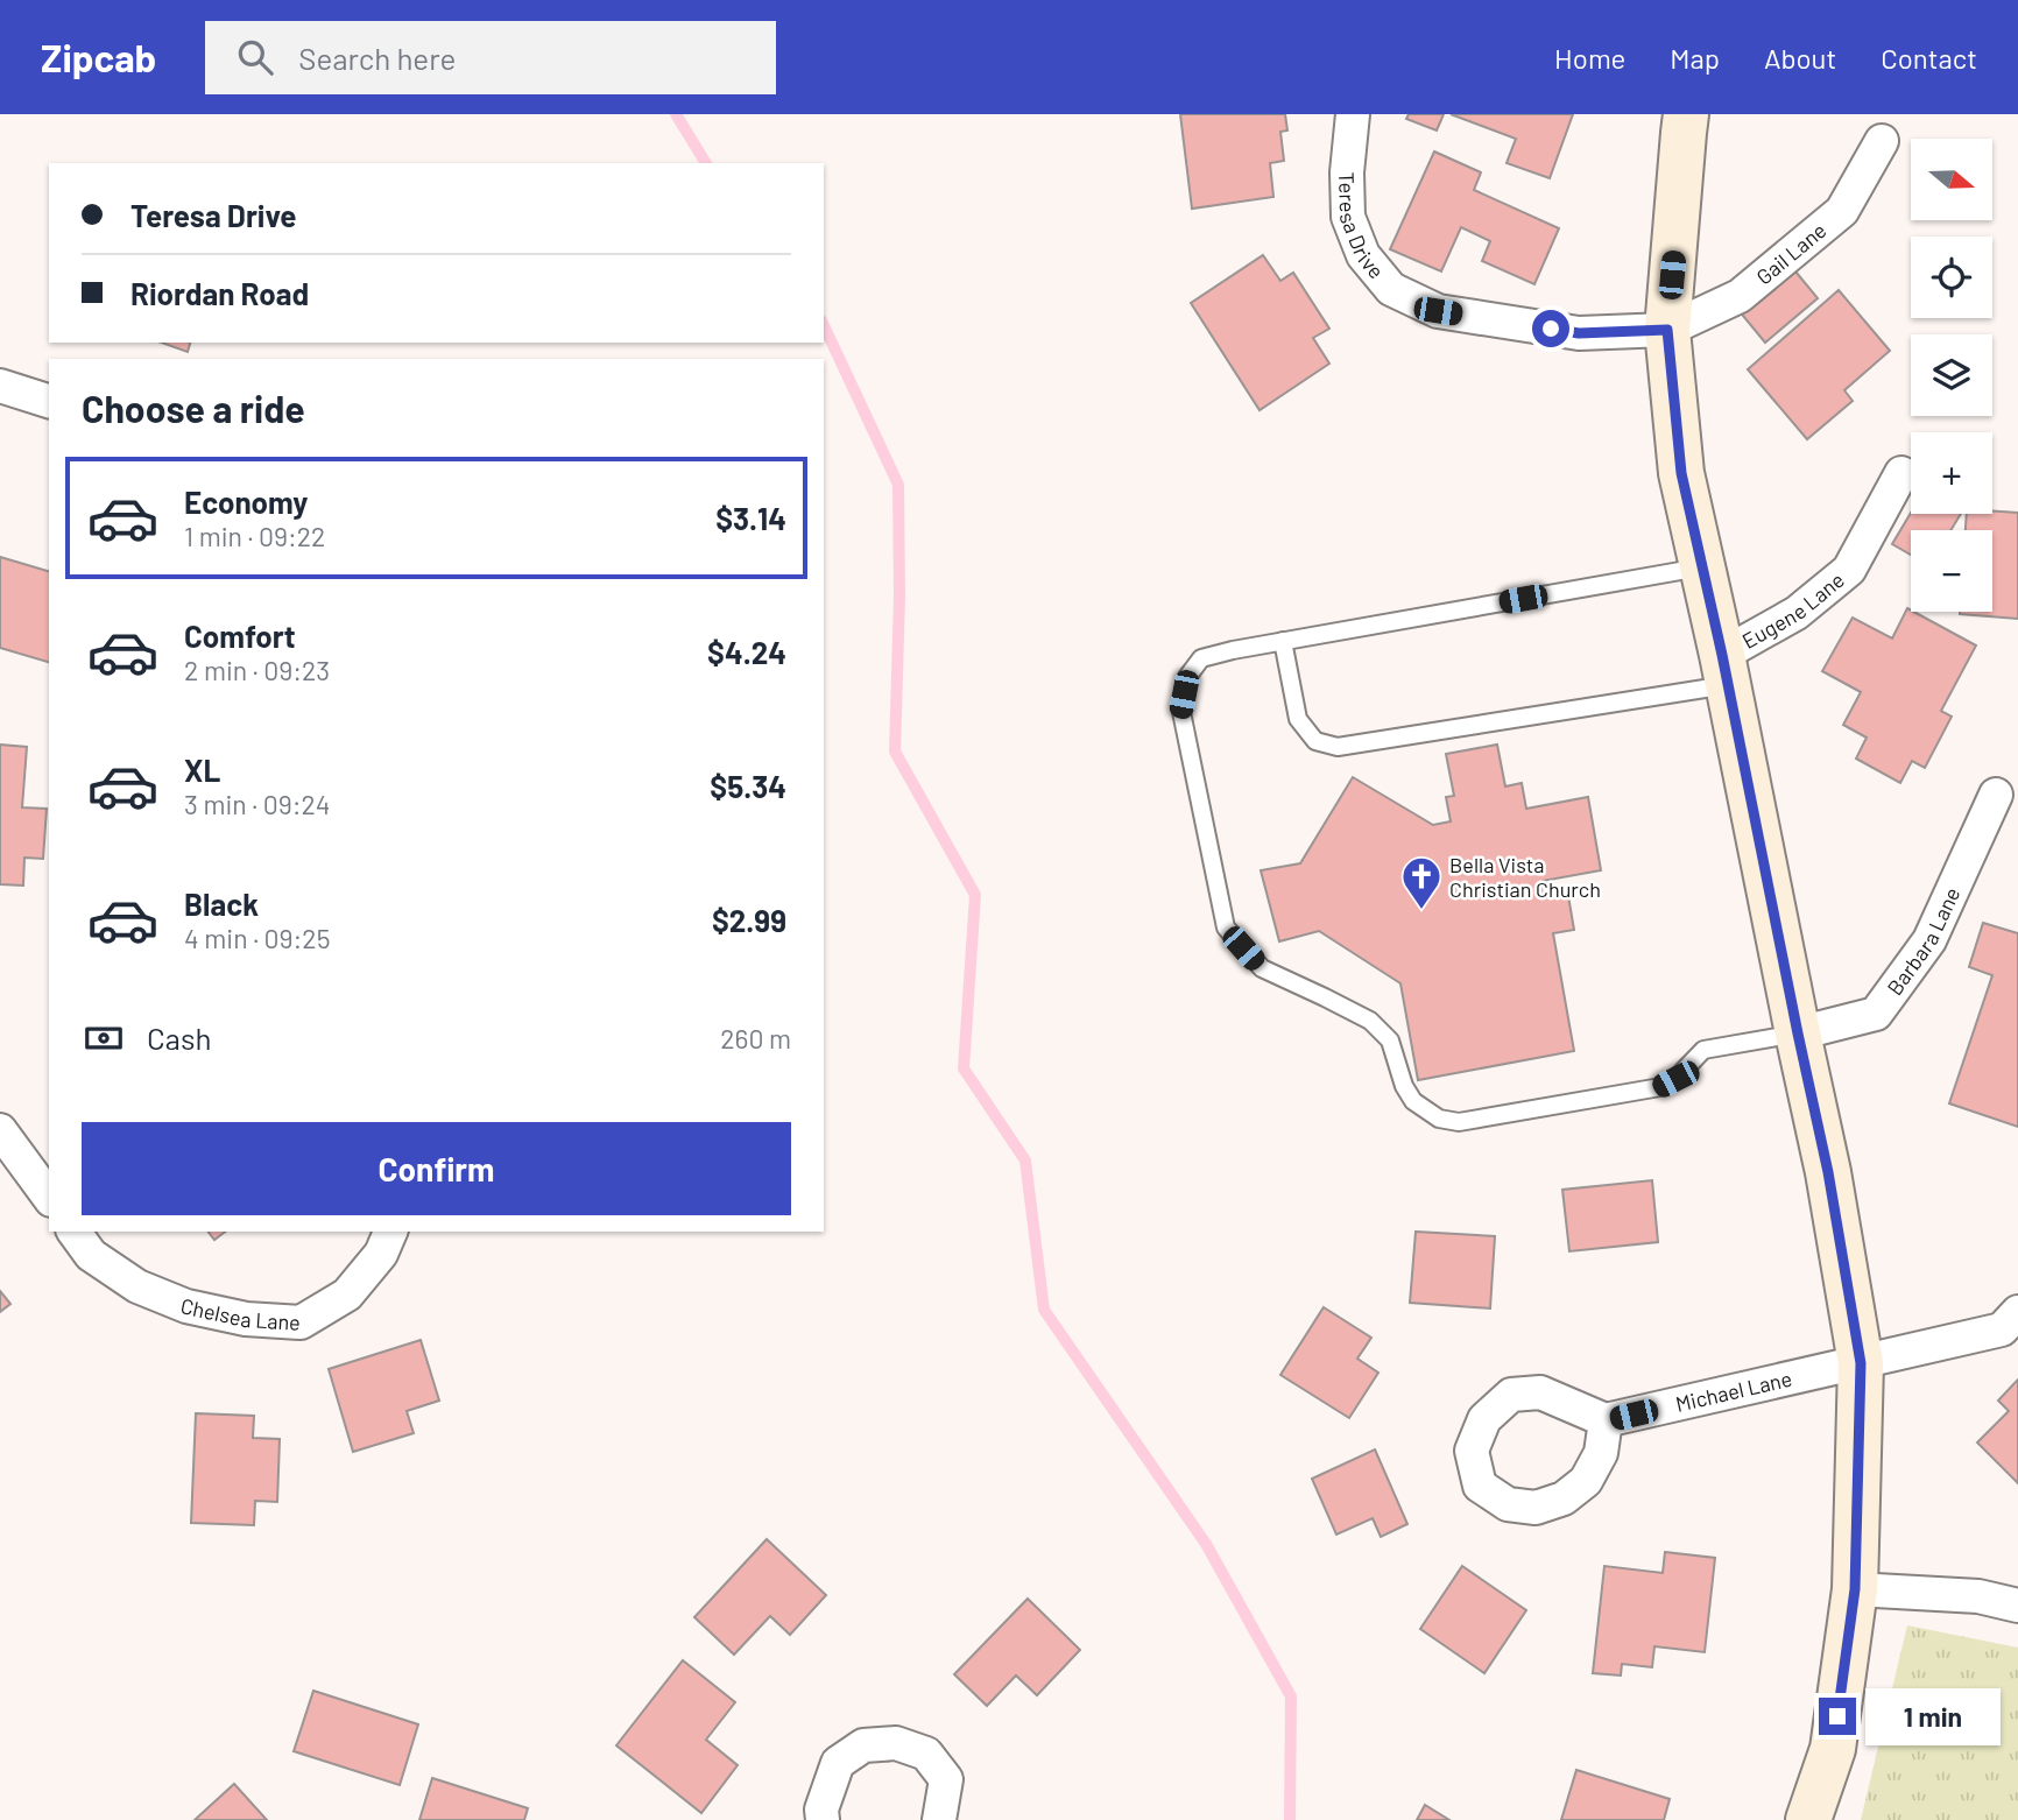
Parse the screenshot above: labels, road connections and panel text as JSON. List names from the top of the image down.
{
  "streets": {
    "street": [
      "Teresa Drive",
      "Gail Lane",
      "Eugene Lane",
      "Barbara Lane",
      "Chelsea Lane",
      "Michael Lane"
    ]
  },
  "crossings": [
    ["Teresa Drive", "Gail Lane"]
  ],
  "places": {
    "church": ["Bella Vista Christian Church"]
  },
  "north": "right",
  "page": {
    "header": "Zipcab",
    "search": "Search here",
    "nav": [
      "Home",
      "Map",
      "About",
      "Contact"
    ],
    "map_buttons": ["+", "−"],
    "banner": ["Teresa Drive", "Riordan Road"],
    "heading": "Choose a ride",
    "list": [
      {
        "name": "Economy",
        "note": "1 min · 09:22",
        "value": "$3.14"
      },
      {
        "name": "Comfort",
        "note": "2 min · 09:23",
        "value": "$4.24"
      },
      {
        "name": "XL",
        "note": "3 min · 09:24",
        "value": "$5.34"
      },
      {
        "name": "Black",
        "note": "4 min · 09:25",
        "value": "$2.99"
      }
    ],
    "pay": ["Cash", "260 m"],
    "buttons": "Confirm",
    "bubble": "1 min"
  }
}
